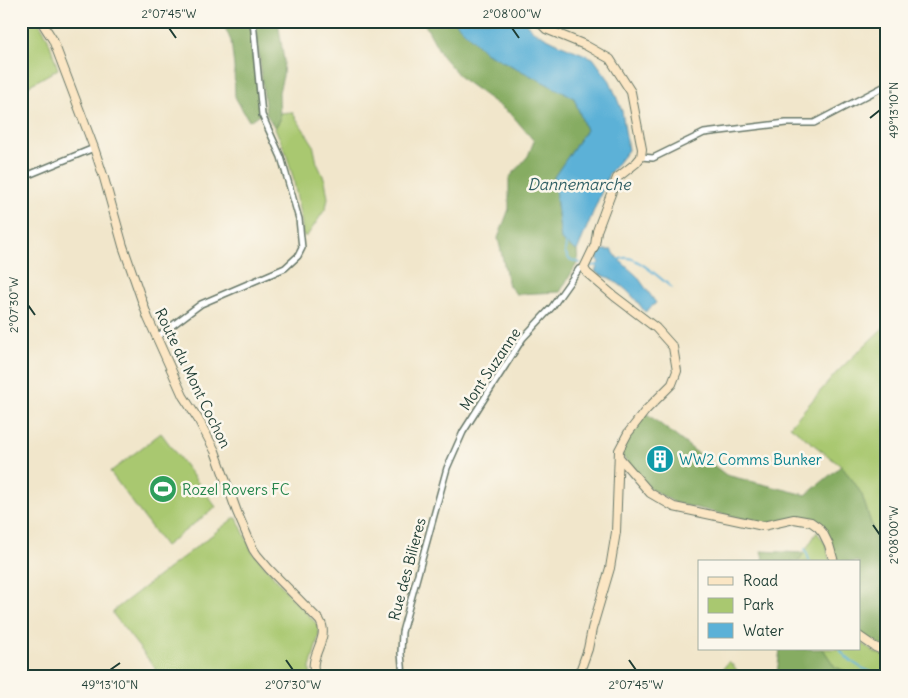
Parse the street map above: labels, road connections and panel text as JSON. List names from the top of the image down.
{
  "streets": {
    "street": ["Mont Suzanne", "Route du Mont Cochon", "Rue des Bilieres"]
  },
  "crossings": [
    ["Mont Suzanne", "Rue des Bilieres"]
  ],
  "water": ["Dannemarche"],
  "places": {
    "building": ["WW2 Comms Bunker"],
    "sports": ["Rozel Rovers FC"]
  },
  "legend": ["Road", "Park", "Water"],
  "coordinates": [
    "2°07'45\"W",
    "2°08'00\"W",
    "49°13'10\"N",
    "2°07'30\"W"
  ]
}
